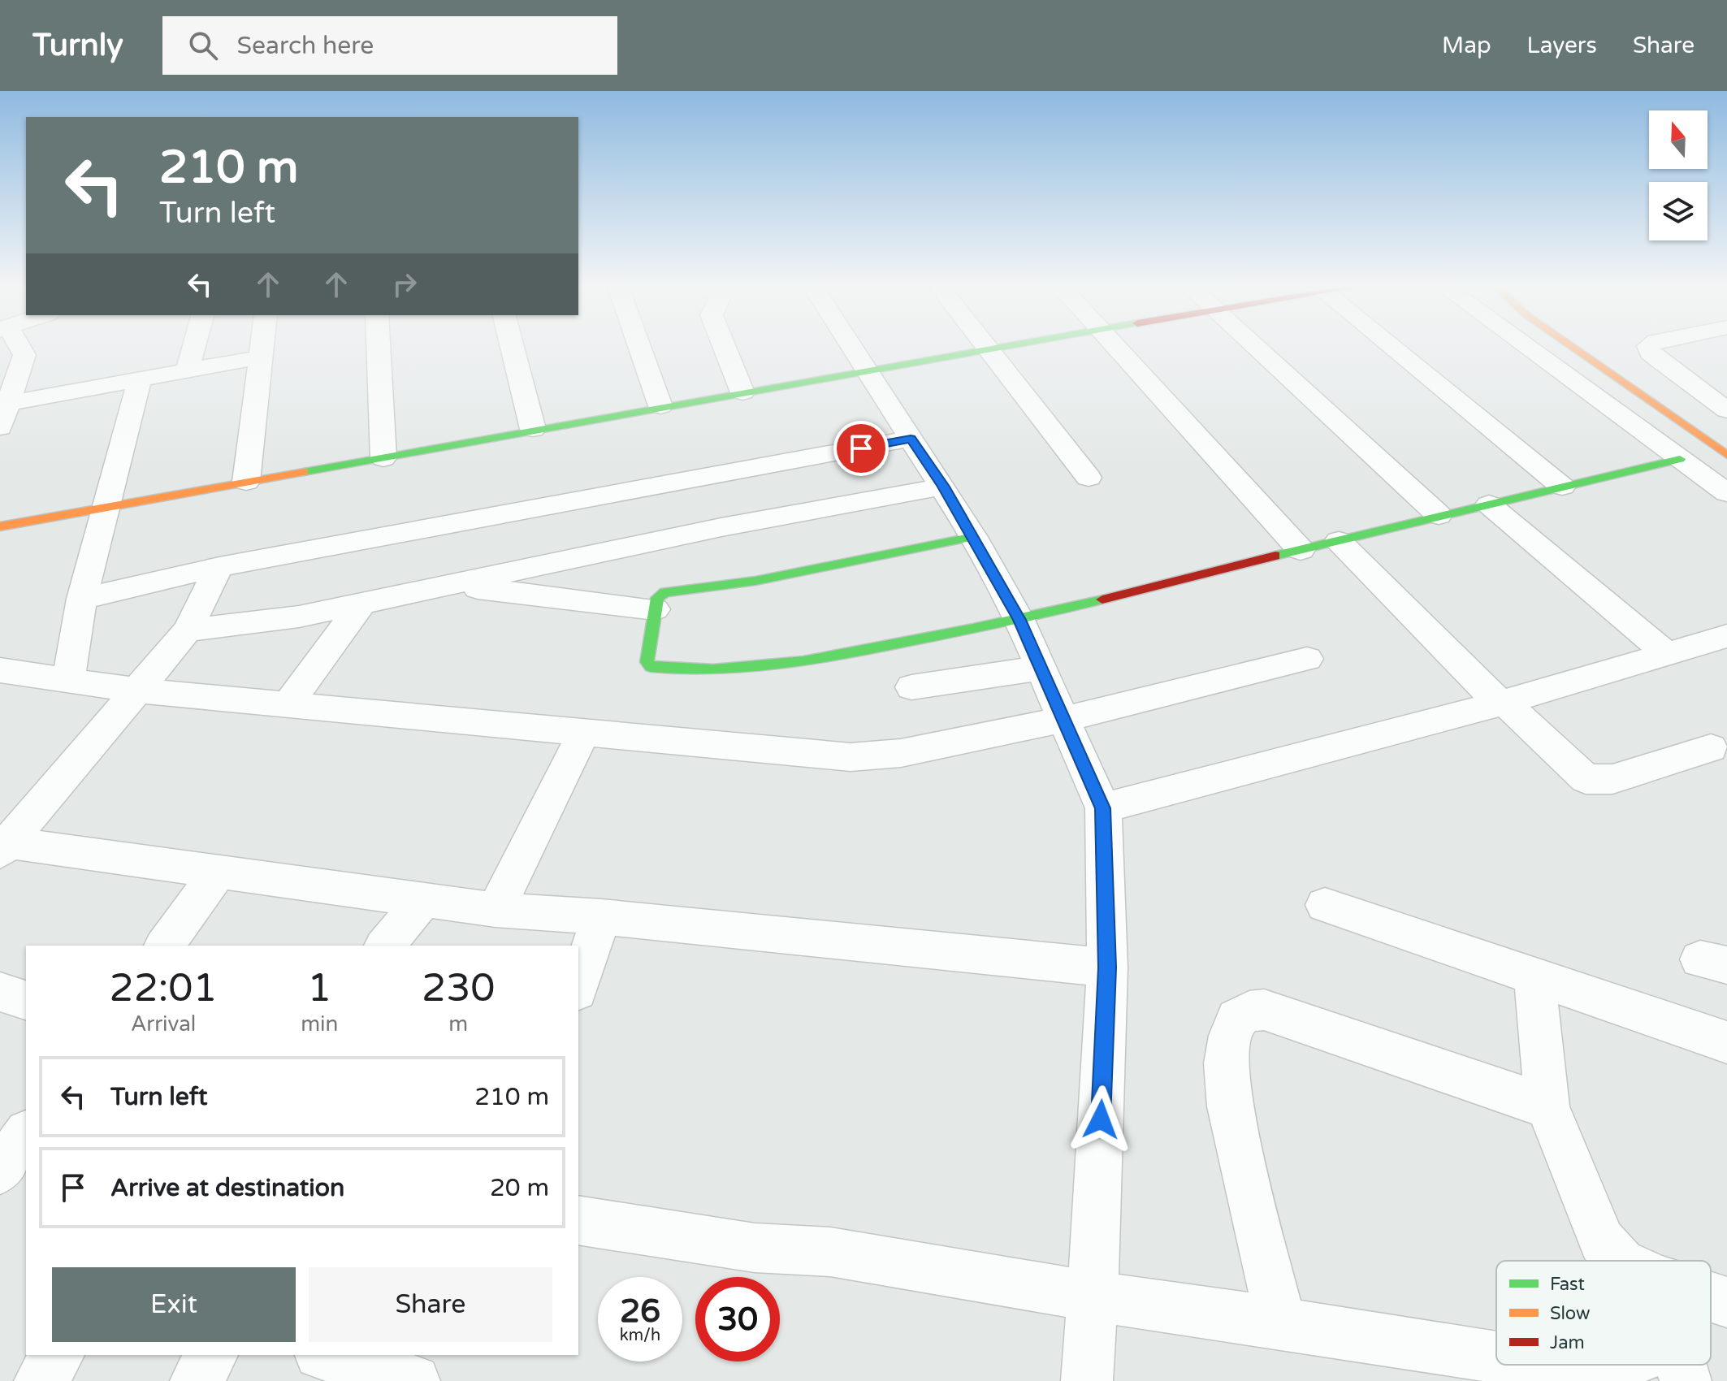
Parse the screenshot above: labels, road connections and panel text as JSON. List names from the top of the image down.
{
  "legend": ["Fast", "Slow", "Jam"],
  "north": "top",
  "page": {
    "header": "Turnly",
    "search": "Search here",
    "nav": ["Map", "Layers", "Share"],
    "turn": ["210 m", "Turn left"],
    "eta": [
      "22:01",
      "Arrival",
      "1",
      "min",
      "230",
      "m"
    ],
    "list": [
      {
        "name": "Turn left",
        "value": "210 m"
      },
      {
        "name": "Arrive at destination",
        "value": "20 m"
      }
    ],
    "buttons": ["Exit", "Share"],
    "speed": "26 km/h",
    "limit": "30"
  }
}
